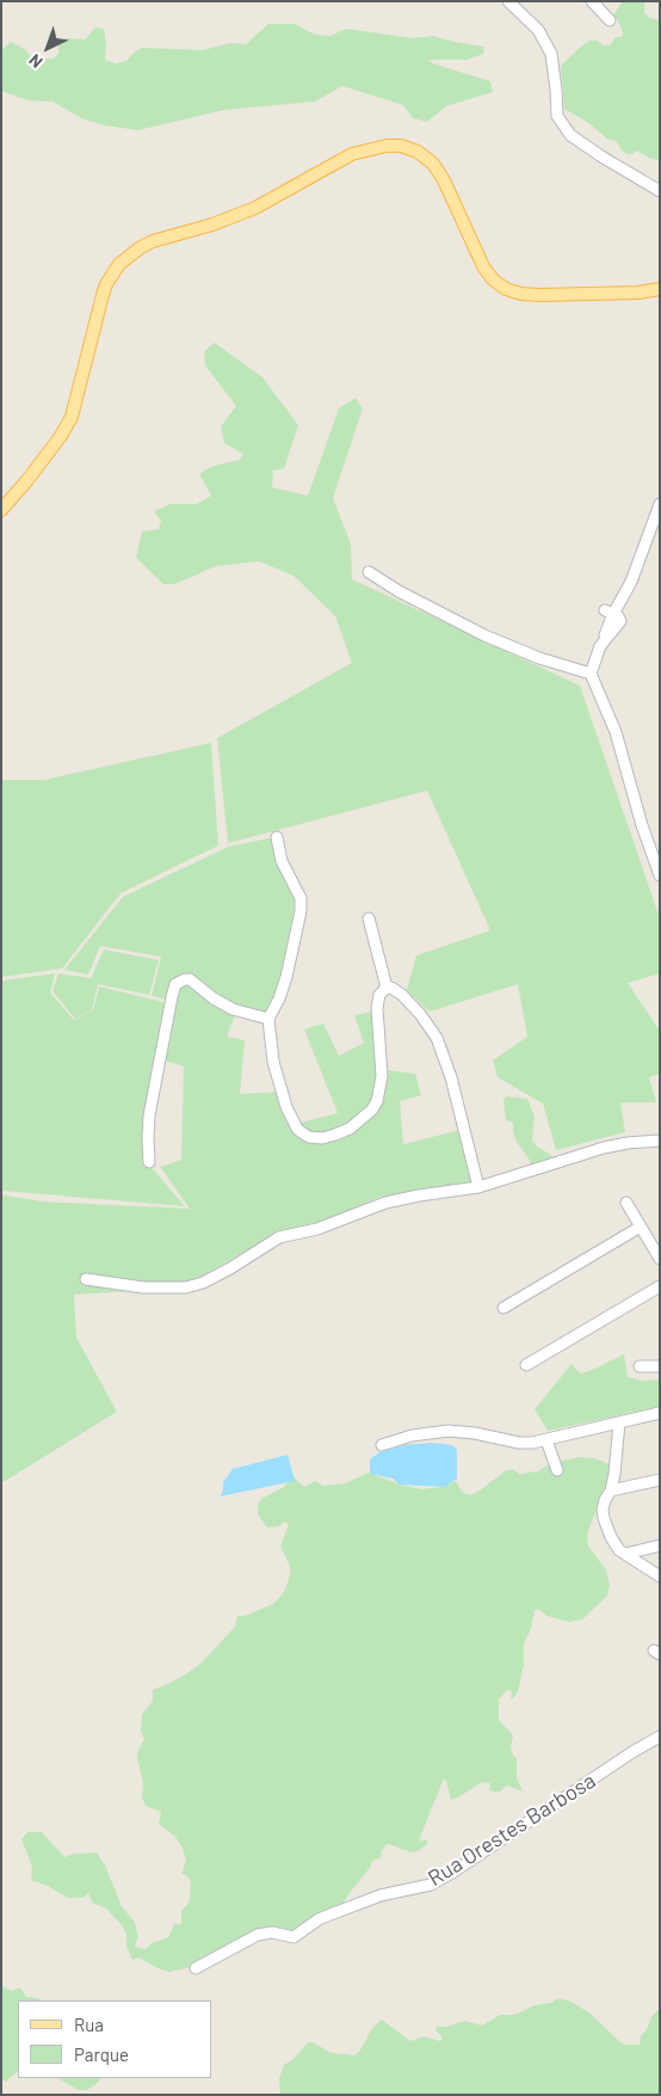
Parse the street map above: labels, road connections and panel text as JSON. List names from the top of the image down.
{
  "streets": {
    "street": ["Rua Orestes Barbosa"]
  },
  "legend": ["Rua", "Parque"],
  "north": "bottom left"
}
